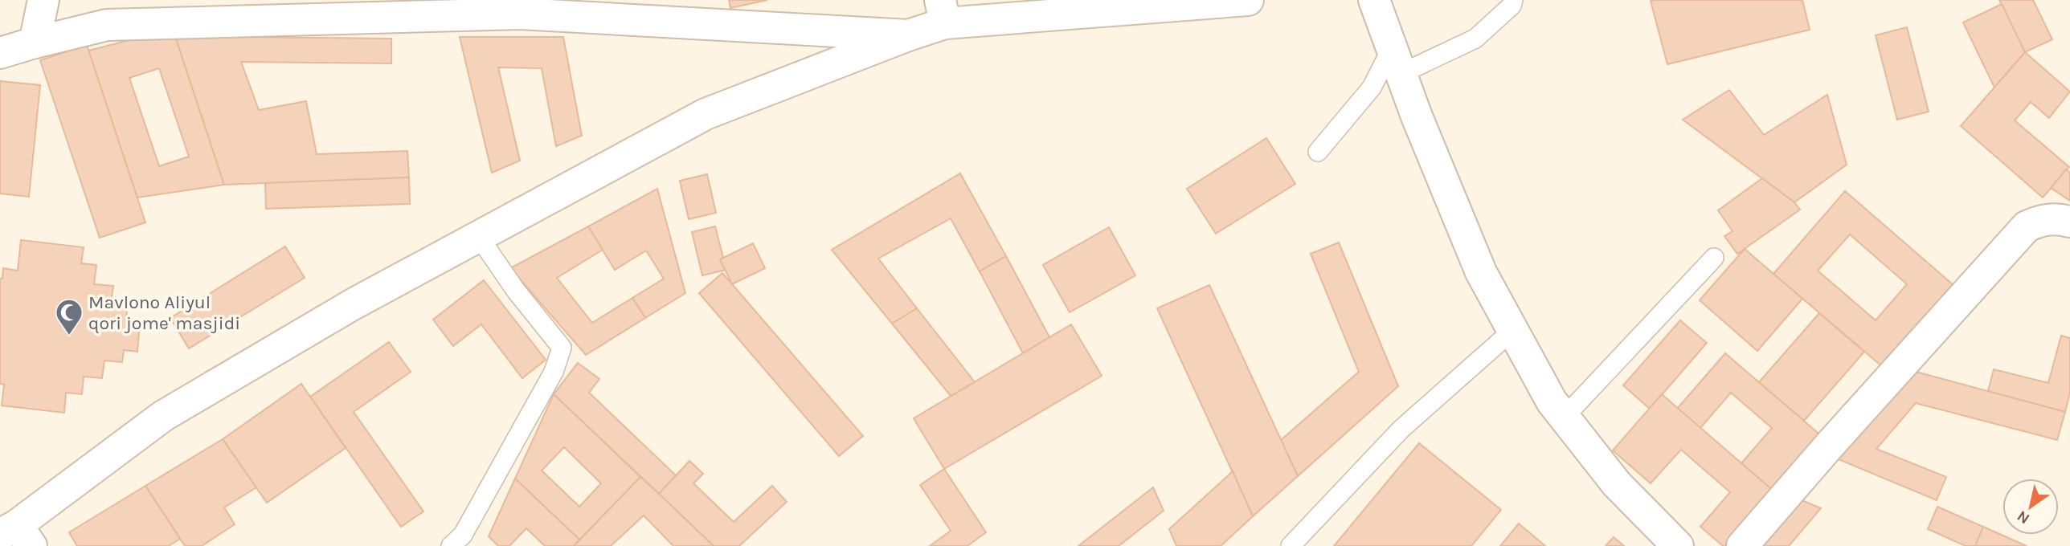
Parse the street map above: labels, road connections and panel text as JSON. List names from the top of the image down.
{
  "places": {
    "mosque": ["Mavlono Aliyul qori jome' masjidi"]
  },
  "north": "bottom left"
}
